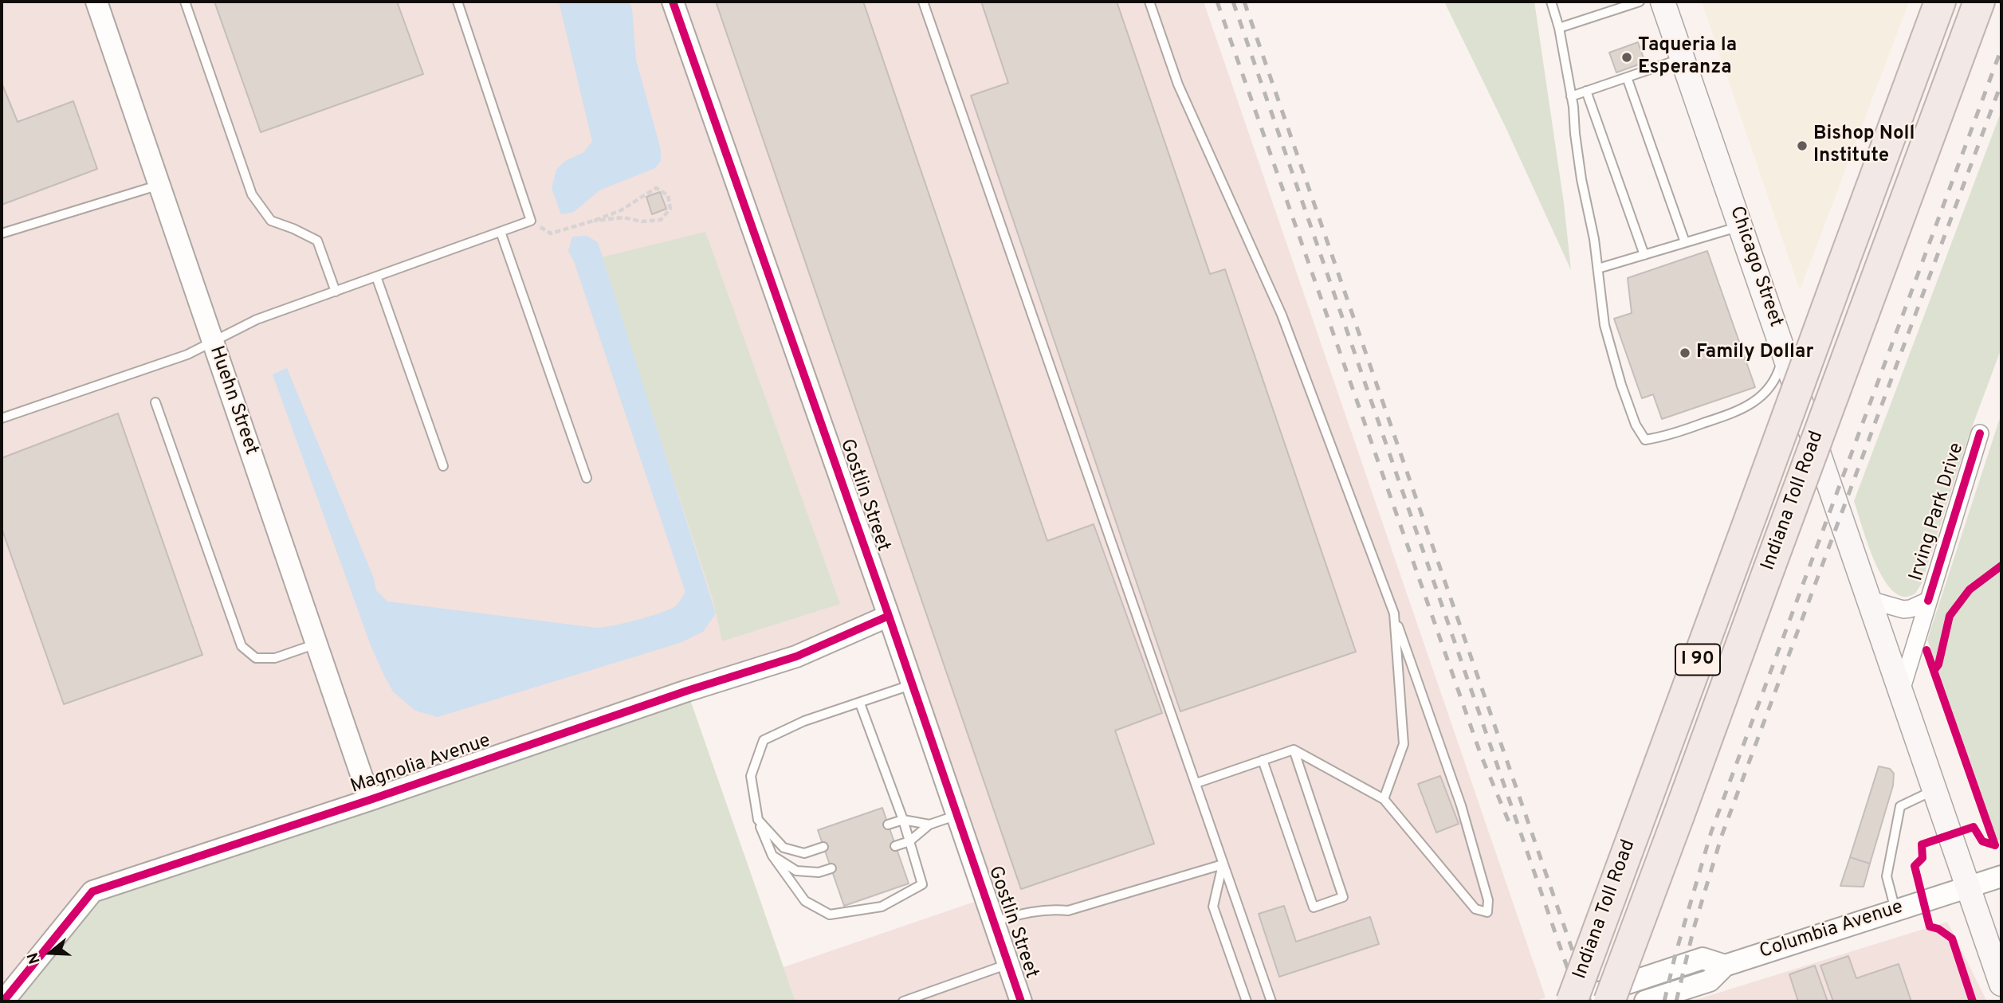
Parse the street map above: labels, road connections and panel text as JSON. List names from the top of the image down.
{
  "streets": {
    "highway": ["Indiana Toll Road", "I 90"],
    "main road": ["Chicago Street"],
    "street": [
      "Huehn Street",
      "Gostlin Street",
      "Irving Park Drive",
      "Magnolia Avenue",
      "Columbia Avenue"
    ]
  },
  "crossings": [
    ["Chicago Street", "Irving Park Drive"],
    ["Chicago Street", "Columbia Avenue"],
    ["Huehn Street", "Magnolia Avenue"],
    ["Gostlin Street", "Magnolia Avenue"]
  ],
  "places": ["Taqueria la Esperanza", "Bishop Noll Institute", "Family Dollar"],
  "north": "left"
}
